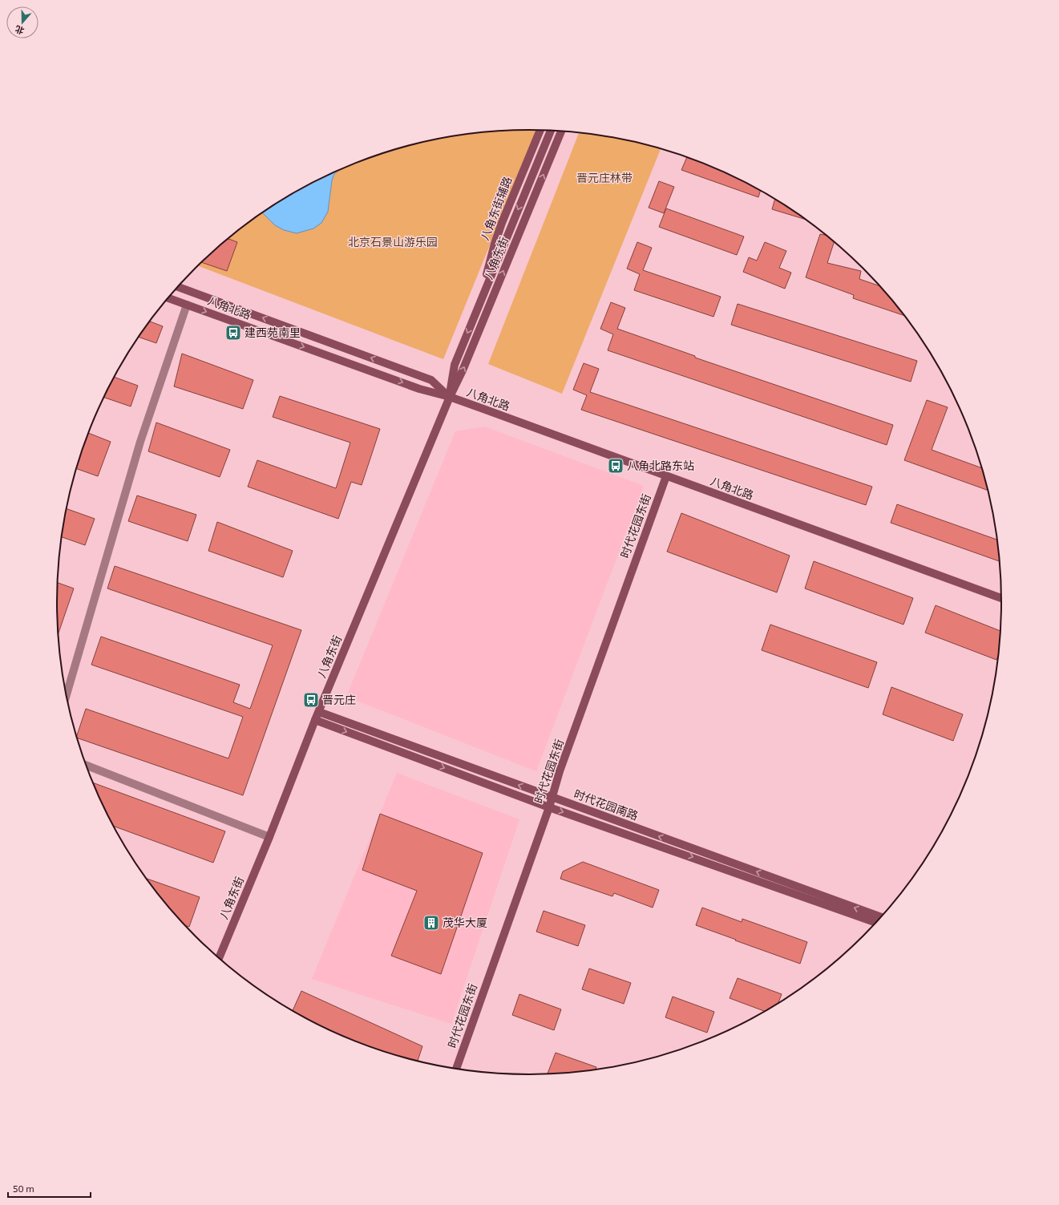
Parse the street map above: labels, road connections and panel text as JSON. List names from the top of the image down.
{
  "streets": {
    "street": [
      "八角东街辅路",
      "八角东街",
      "八角北路",
      "时代花园东街",
      "时代花园南路"
    ]
  },
  "crossings": [
    ["八角东街辅路", "八角东街"],
    ["八角东街", "八角北路"],
    ["八角东街", "时代花园南路"],
    ["八角北路", "时代花园东街"],
    ["时代花园东街", "时代花园南路"]
  ],
  "parks": ["晋元庄林带", "北京石景山游乐园"],
  "places": {
    "bus stop": ["建西苑南里", "八角北路东站", "晋元庄"],
    "building": ["茂华大厦"]
  },
  "scale_bar": "50 m",
  "north": "bottom"
}
